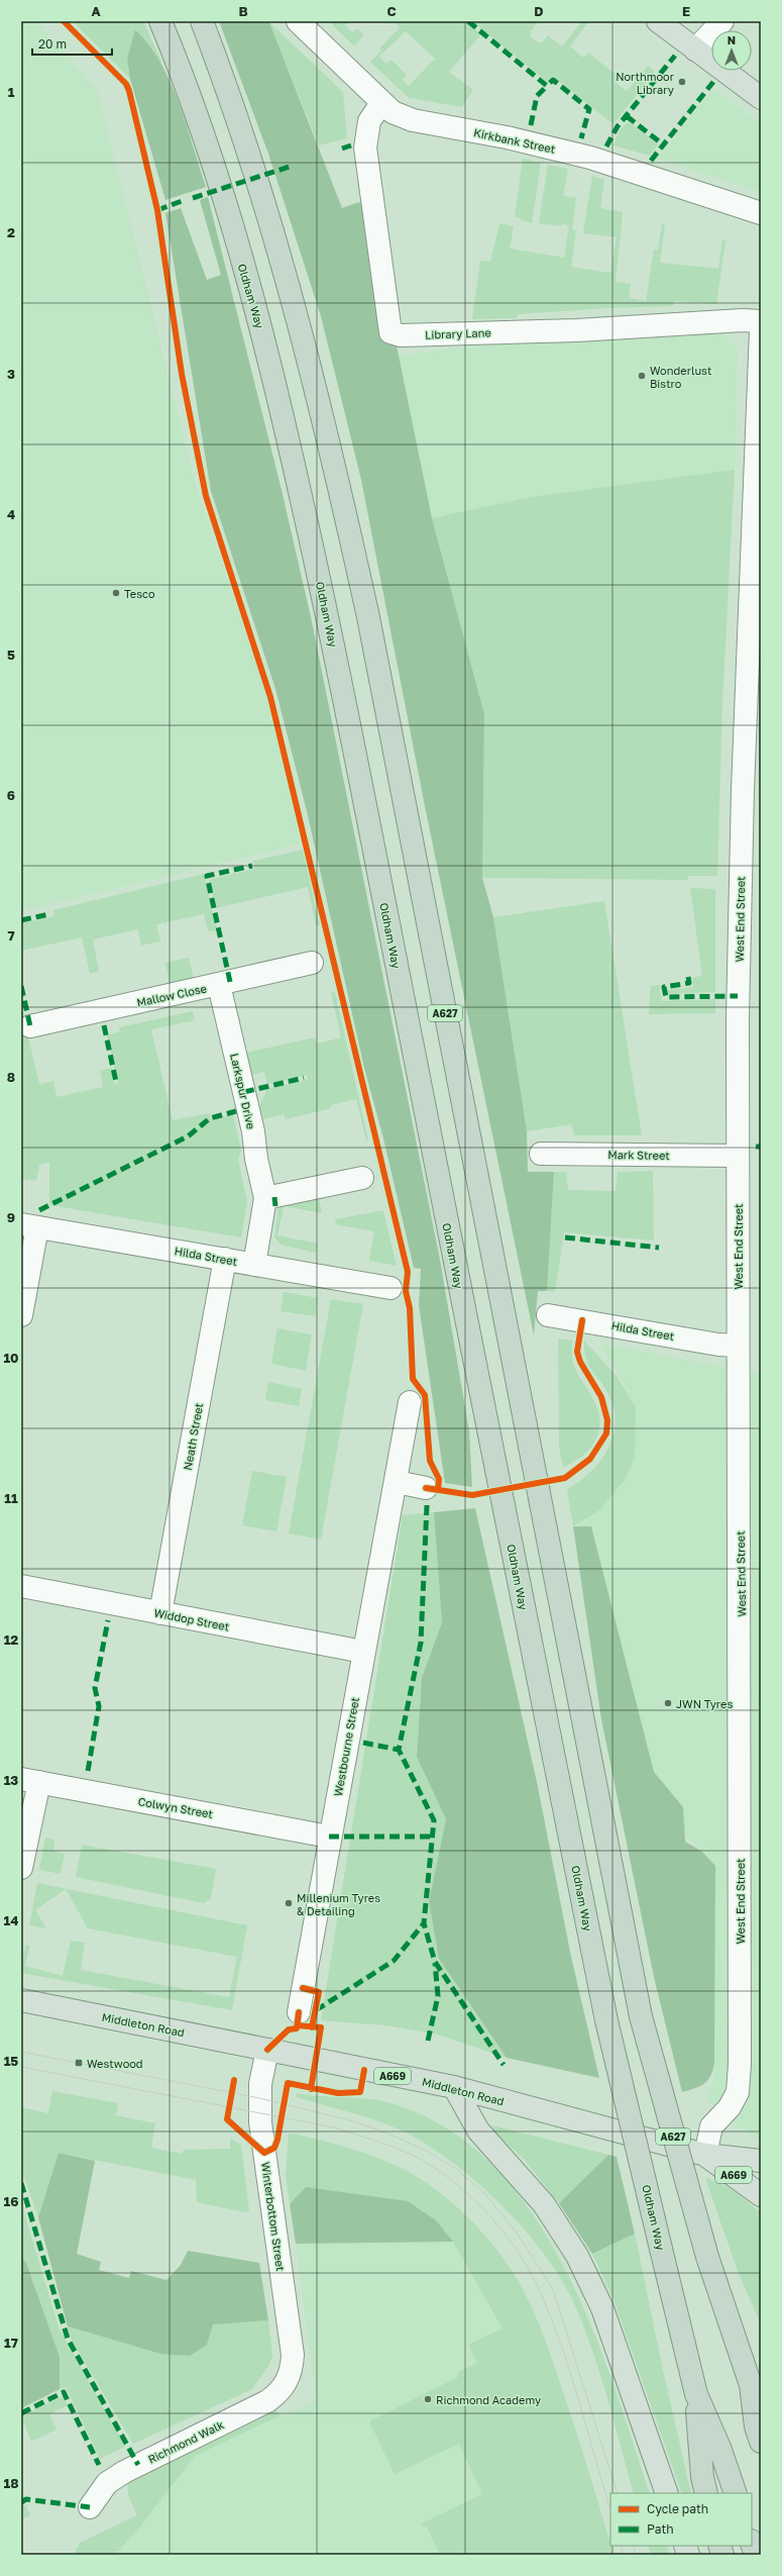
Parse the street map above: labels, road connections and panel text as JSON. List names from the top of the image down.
{
  "streets": {
    "highway": ["Oldham Way", "A627"],
    "main road": ["Middleton Road", "A669"],
    "street": [
      "Kirkbank Street",
      "Library Lane",
      "West End Street",
      "Mallow Close",
      "Larkspur Drive",
      "Mark Street",
      "Hilda Street",
      "Neath Street",
      "Widdop Street",
      "Westbourne Street",
      "Colwyn Street",
      "Winterbottom Street",
      "Richmond Walk"
    ]
  },
  "crossings": [
    ["Kirkbank Street", "Library Lane"],
    ["West End Street", "Mark Street"],
    ["West End Street", "Hilda Street"],
    ["West End Street", "Middleton Road"],
    ["West End Street", "A669"],
    ["Mallow Close", "Larkspur Drive"],
    ["Larkspur Drive", "Hilda Street"],
    ["Hilda Street", "Neath Street"],
    ["Neath Street", "Widdop Street"],
    ["Widdop Street", "Westbourne Street"],
    ["Westbourne Street", "Colwyn Street"],
    ["Middleton Road", "A669"],
    ["Middleton Road", "Winterbottom Street"],
    ["Winterbottom Street", "Richmond Walk"]
  ],
  "places": {
    "other": [
      "Northmoor Library",
      "Wonderlust Bistro",
      "Tesco",
      "JWN Tyres",
      "Millenium Tyres & Detailing",
      "Richmond Academy"
    ],
    "transit": ["Westwood"]
  },
  "legend": ["Cycle path", "Path"],
  "scale_bar": "20 m",
  "north": "top",
  "grid": {
    "columns": [
      "A",
      "B",
      "C",
      "D",
      "E"
    ],
    "rows": [
      "1",
      "2",
      "3",
      "4",
      "5",
      "6",
      "7",
      "8",
      "9",
      "10",
      "11",
      "12",
      "13",
      "14",
      "15",
      "16",
      "17",
      "18"
    ]
  }
}
